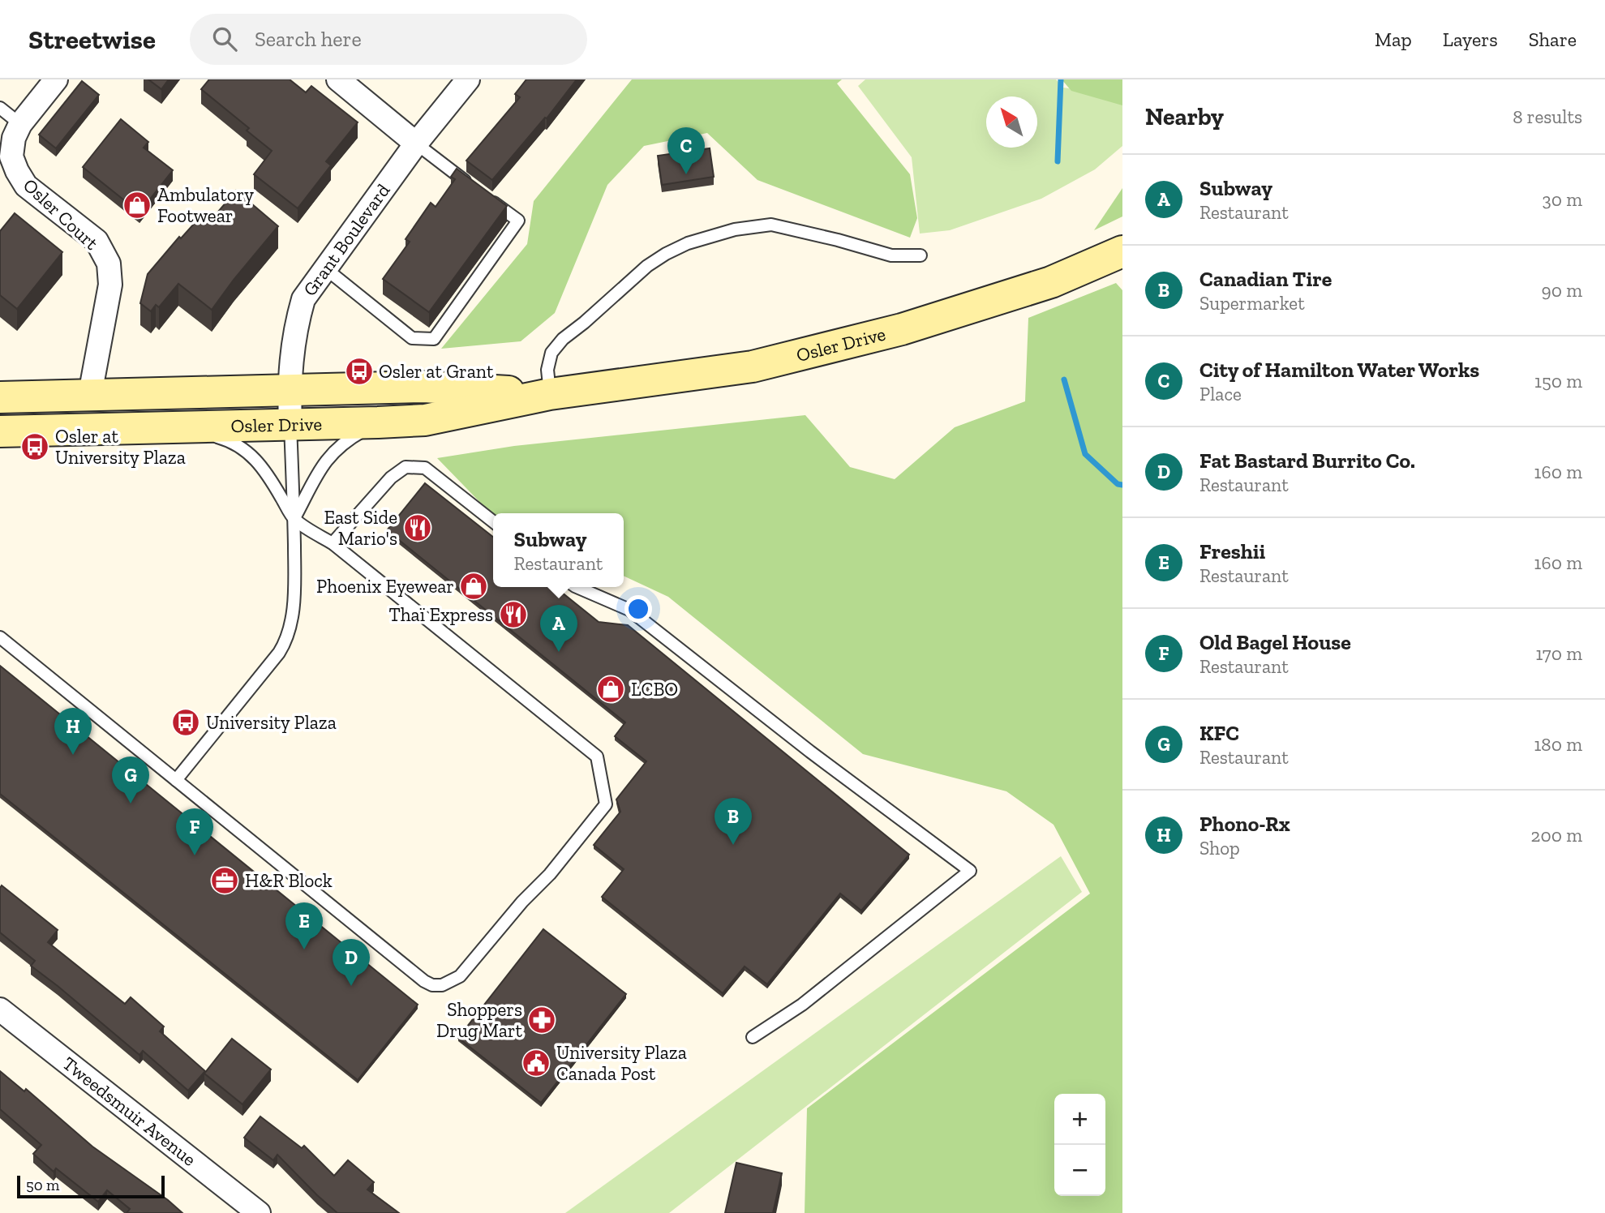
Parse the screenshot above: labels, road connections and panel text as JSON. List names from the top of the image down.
{
  "streets": {
    "main road": ["Osler Drive"],
    "street": ["Osler Court", "Grant Boulevard", "Tweedsmuir Avenue"]
  },
  "crossings": [
    ["Osler Court", "Osler Drive"],
    ["Grant Boulevard", "Osler Drive"]
  ],
  "places": {
    "shop": ["Ambulatory Footwear", "Phoenix Eyewear", "LCBO"],
    "bus stop": ["Osler at Grant", "Osler at University Plaza", "University Plaza"],
    "restaurant": ["East Side Mario's", "Thaï Express"],
    "office": ["H&R Block"],
    "pharmacy": ["Shoppers Drug Mart"],
    "public building": ["University Plaza Canada Post"]
  },
  "scale_bar": "50 m",
  "north": "top left",
  "page": {
    "header": "Streetwise",
    "search": "Search here",
    "nav": ["Map", "Layers", "Share"],
    "heading": ["Nearby", "8 results"],
    "pins": [
      "C",
      "A",
      "H",
      "G",
      "B",
      "F",
      "E",
      "D"
    ],
    "list": [
      {
        "mark": "A",
        "name": "Subway",
        "note": "Restaurant",
        "value": "30 m"
      },
      {
        "mark": "B",
        "name": "Canadian Tire",
        "note": "Supermarket",
        "value": "90 m"
      },
      {
        "mark": "C",
        "name": "City of Hamilton Water Works",
        "note": "Place",
        "value": "150 m"
      },
      {
        "mark": "D",
        "name": "Fat Bastard Burrito Co.",
        "note": "Restaurant",
        "value": "160 m"
      },
      {
        "mark": "E",
        "name": "Freshii",
        "note": "Restaurant",
        "value": "160 m"
      },
      {
        "mark": "F",
        "name": "Old Bagel House",
        "note": "Restaurant",
        "value": "170 m"
      },
      {
        "mark": "G",
        "name": "KFC",
        "note": "Restaurant",
        "value": "180 m"
      },
      {
        "mark": "H",
        "name": "Phono-Rx",
        "note": "Shop",
        "value": "200 m"
      }
    ],
    "popup": ["Subway", "Restaurant"],
    "map_buttons": ["+", "−"],
    "scale": "50 m"
  }
}
